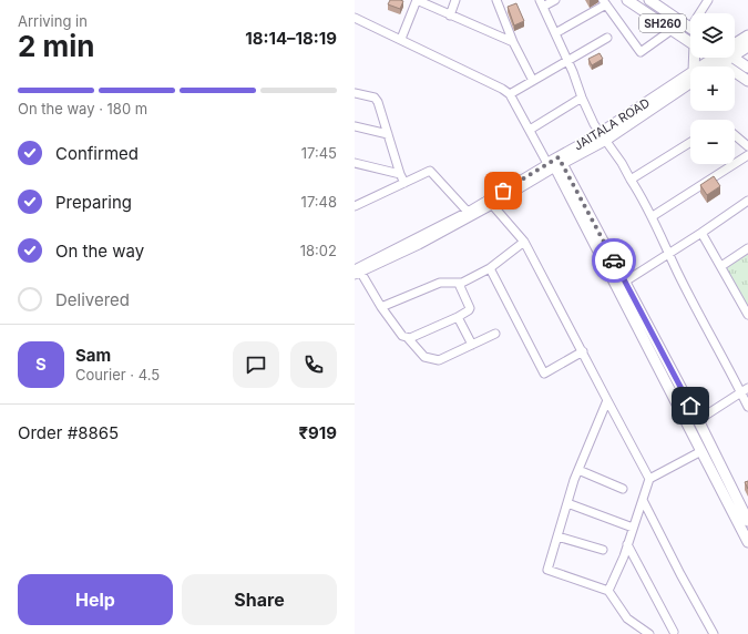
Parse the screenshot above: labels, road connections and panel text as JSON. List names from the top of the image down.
{
  "streets": {
    "main road": ["SH260", "JAITALA ROAD"]
  },
  "crossings": [
    ["SH260", "JAITALA ROAD"]
  ],
  "page": {
    "heading": ["2 min", "Arriving in", "18:14–18:19"],
    "panel": [
      "Sam",
      "Courier · 4.5",
      "Order #8865",
      "₹919"
    ],
    "map_buttons": ["+", "−"],
    "bar": "On the way · 180 m",
    "list": [
      ["Confirmed", "17:45"],
      ["Preparing", "17:48"],
      ["On the way", "18:02"],
      "Delivered"
    ],
    "round": "S",
    "buttons": ["Help", "Share"]
  }
}
